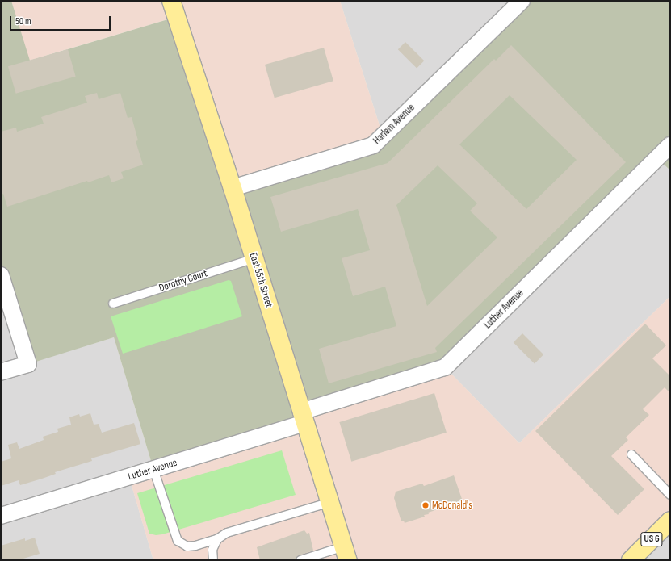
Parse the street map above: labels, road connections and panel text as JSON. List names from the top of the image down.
{
  "streets": {
    "main road": ["East 55th Street", "US 6"],
    "street": ["Harlem Avenue", "Luther Avenue"],
    "lane": ["Dorothy Court"]
  },
  "crossings": [
    ["Harlem Avenue", "East 55th Street"],
    ["East 55th Street", "Dorothy Court"],
    ["East 55th Street", "Luther Avenue"]
  ],
  "places": ["McDonald's"],
  "scale_bar": "50 m"
}
